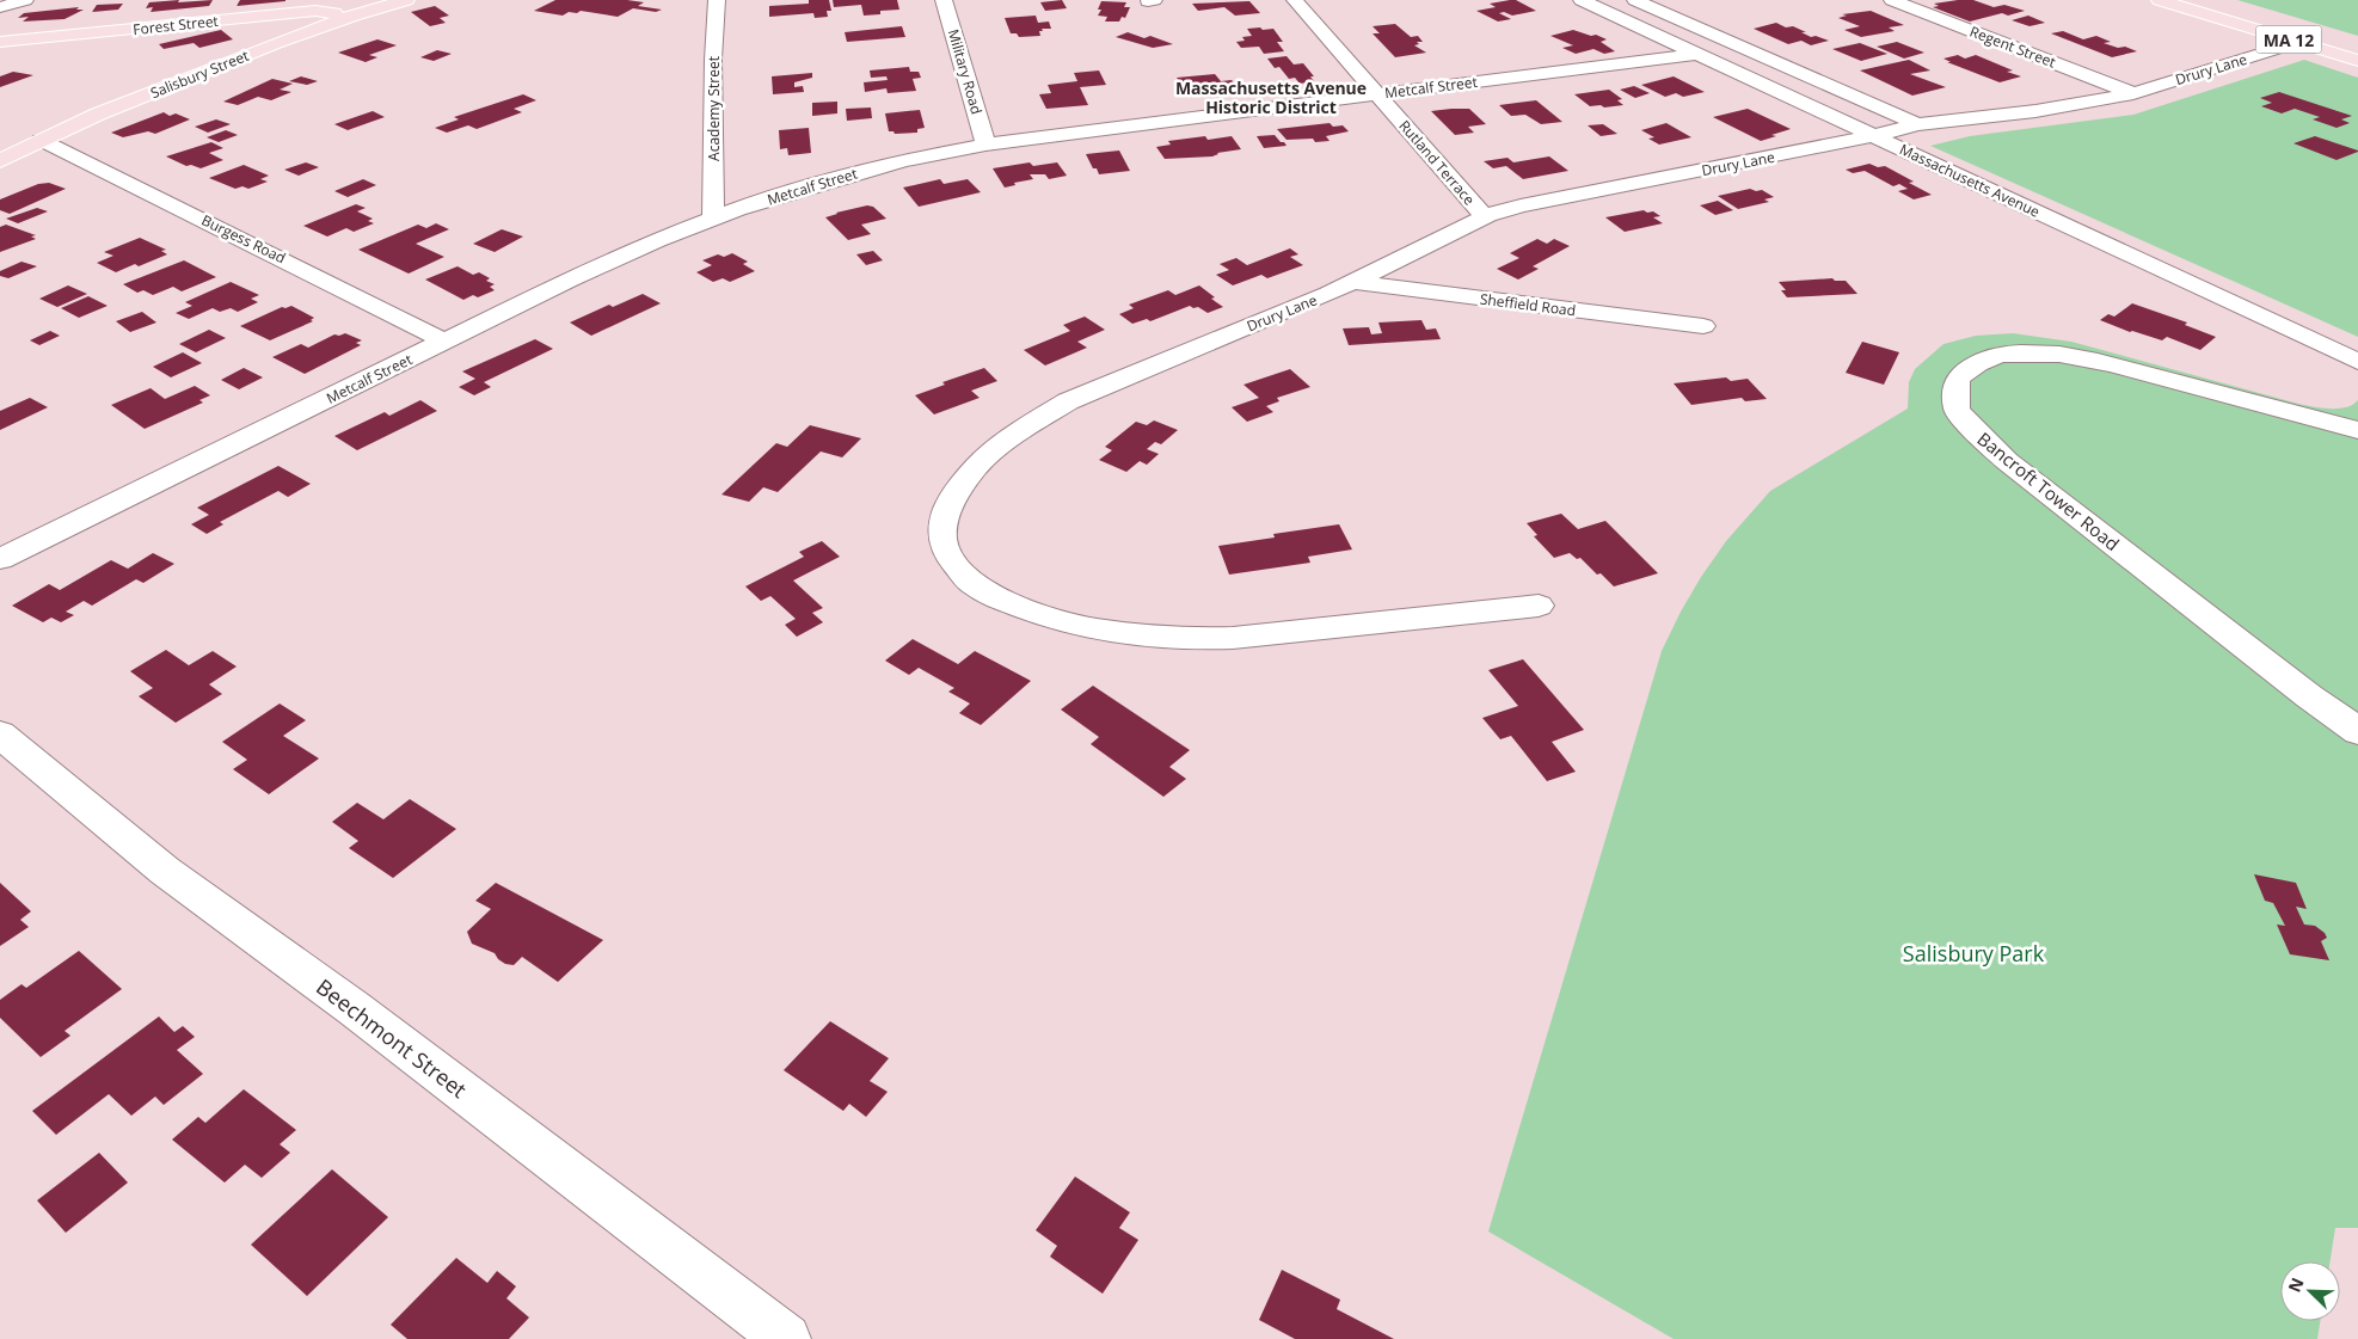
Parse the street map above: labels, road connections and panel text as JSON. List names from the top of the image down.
{
  "streets": {
    "main road": ["Forest Street", "MA 12", "Salisbury Street"],
    "street": [
      "Regent Street",
      "Drury Lane",
      "Military Road",
      "Metcalf Street",
      "Academy Street",
      "Rutland Terrace",
      "Massachusetts Avenue",
      "Burgess Road",
      "Sheffield Road",
      "Bancroft Tower Road",
      "Beechmont Street"
    ]
  },
  "crossings": [
    ["Forest Street", "Salisbury Street"],
    ["MA 12", "Drury Lane"],
    ["Regent Street", "Drury Lane"],
    ["Drury Lane", "Rutland Terrace"],
    ["Drury Lane", "Massachusetts Avenue"],
    ["Drury Lane", "Sheffield Road"],
    ["Military Road", "Metcalf Street"],
    ["Salisbury Street", "Burgess Road"],
    ["Metcalf Street", "Academy Street"],
    ["Metcalf Street", "Rutland Terrace"],
    ["Metcalf Street", "Massachusetts Avenue"],
    ["Metcalf Street", "Burgess Road"]
  ],
  "districts": ["Massachusetts Avenue Historic District"],
  "parks": ["Salisbury Park"],
  "north": "top left"
}
